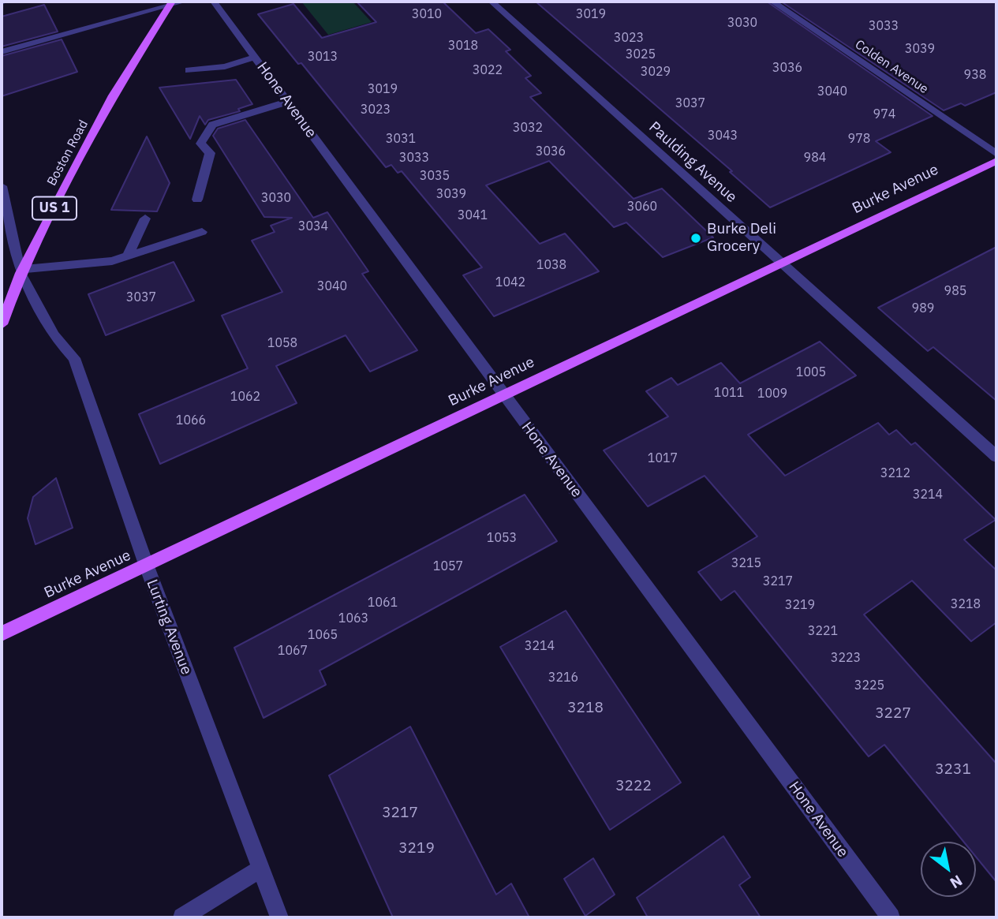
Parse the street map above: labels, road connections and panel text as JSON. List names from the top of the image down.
{
  "streets": {
    "main road": ["Boston Road", "Burke Avenue", "US 1"],
    "street": [
      "Colden Avenue",
      "Hone Avenue",
      "Paulding Avenue",
      "Lurting Avenue"
    ]
  },
  "crossings": [
    ["Hone Avenue", "Burke Avenue"],
    ["Boston Road", "Lurting Avenue"],
    ["Paulding Avenue", "Burke Avenue"],
    ["Burke Avenue", "Lurting Avenue"]
  ],
  "places": ["Burke Deli Grocery"],
  "house_numbers": [
    "3010",
    "3019",
    "3030",
    "3033",
    "3023",
    "3018",
    "3039",
    "3025",
    "3013",
    "3036",
    "3022",
    "3029",
    "938",
    "3019",
    "3040",
    "3037",
    "3023",
    "974",
    "3032",
    "3043",
    "3031",
    "978",
    "3036",
    "3033",
    "984",
    "3035",
    "3039",
    "3030",
    "3060",
    "3041",
    "3034",
    "1038",
    "1042",
    "3040",
    "985",
    "3037",
    "989",
    "1058",
    "1005",
    "1011",
    "1009",
    "1062",
    "1066",
    "1017",
    "3212",
    "3214",
    "1053",
    "3215",
    "1057",
    "3217",
    "1061",
    "3218",
    "3219",
    "1063",
    "3221",
    "1065",
    "3214",
    "1067",
    "3223",
    "3216",
    "3225",
    "3218",
    "3227",
    "3231",
    "3222",
    "3217",
    "3219"
  ],
  "north": "bottom right"
}
